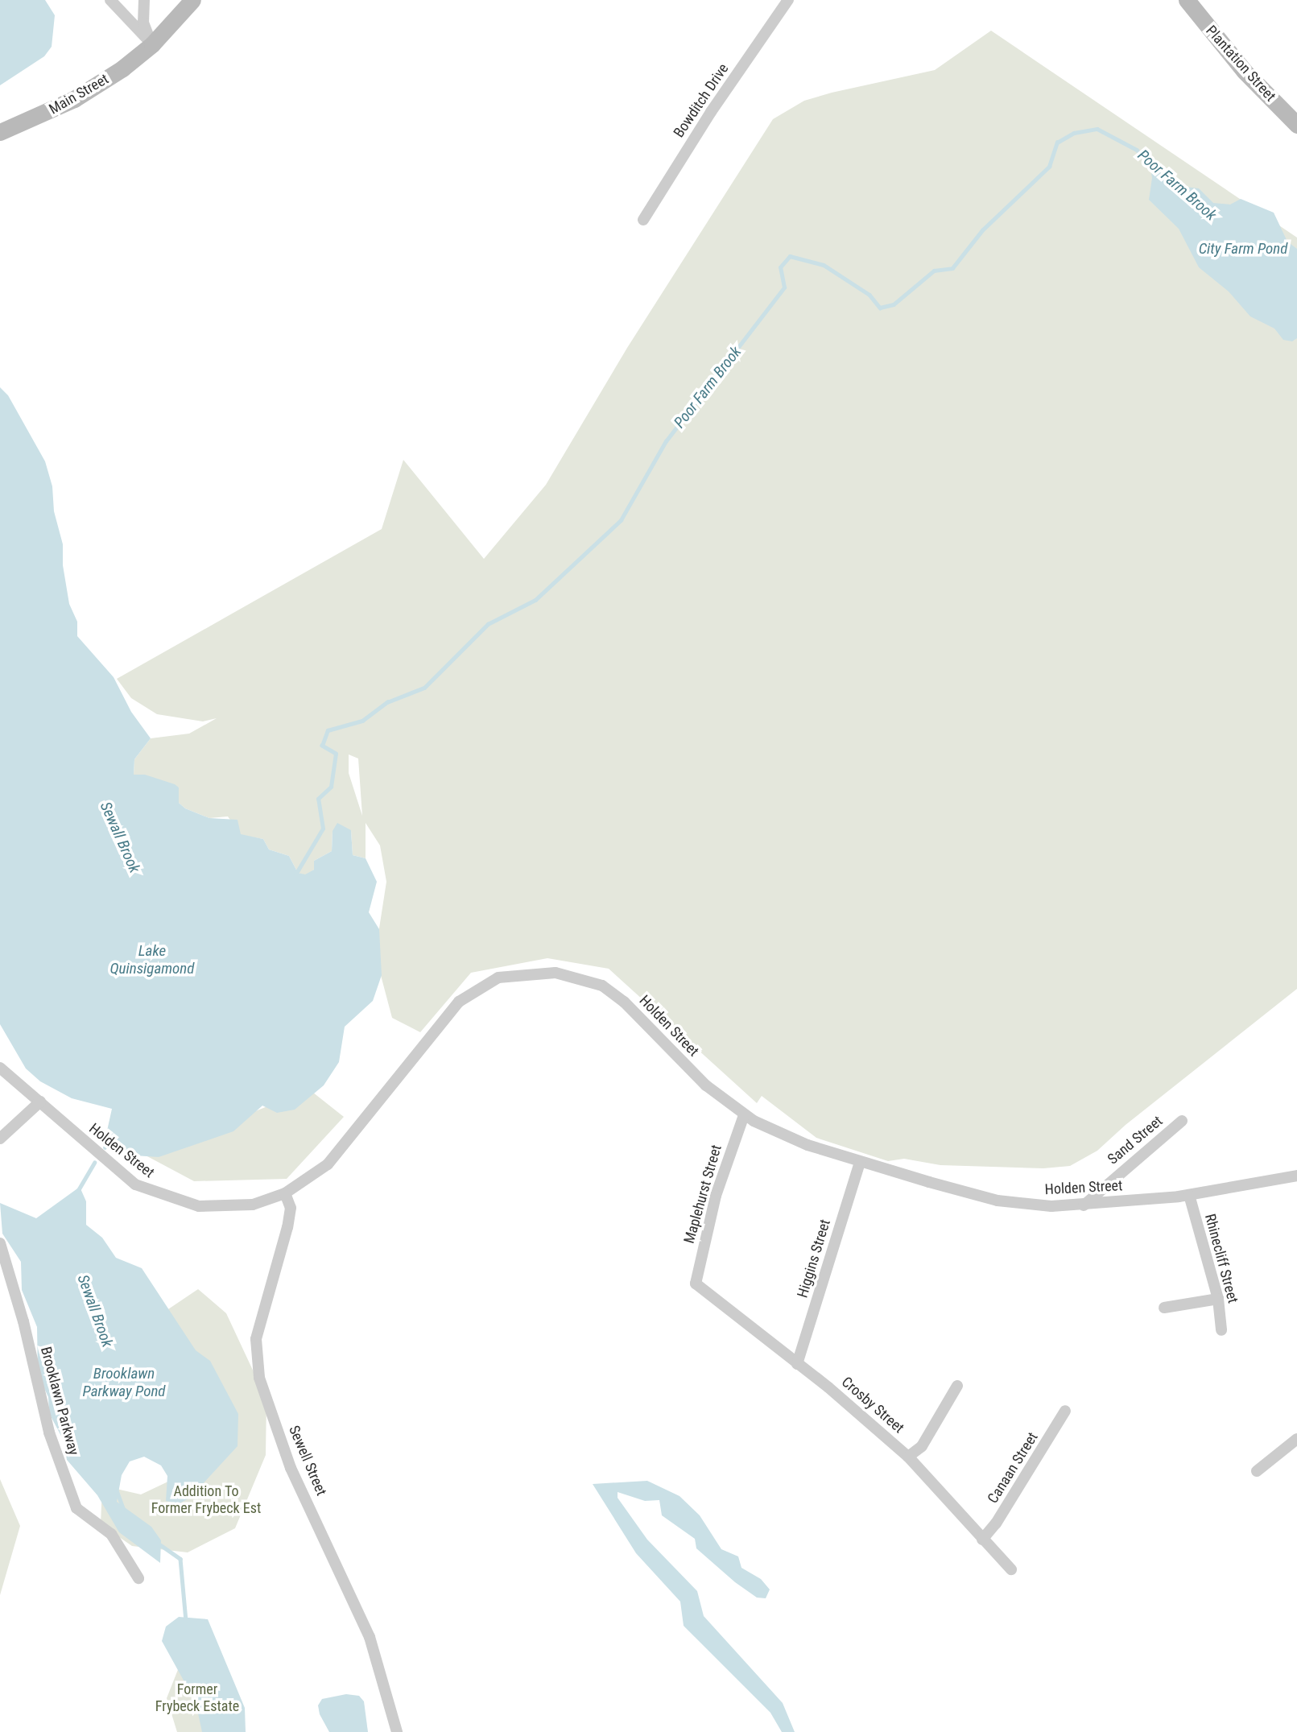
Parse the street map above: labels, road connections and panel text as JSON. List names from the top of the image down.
{
  "streets": {
    "main road": ["Plantation Street", "Main Street"],
    "street": [
      "Bowditch Drive",
      "Holden Street",
      "Sand Street",
      "Maplehurst Street",
      "Higgins Street",
      "Rhinecliff Street",
      "Brooklawn Parkway",
      "Crosby Street",
      "Sewell Street",
      "Canaan Street"
    ]
  },
  "crossings": [
    ["Holden Street", "Sand Street"],
    ["Holden Street", "Maplehurst Street"],
    ["Holden Street", "Higgins Street"],
    ["Holden Street", "Rhinecliff Street"],
    ["Holden Street", "Sewell Street"],
    ["Maplehurst Street", "Crosby Street"],
    ["Higgins Street", "Crosby Street"],
    ["Crosby Street", "Canaan Street"]
  ],
  "water": [
    "Poor Farm Brook",
    "City Farm Pond",
    "Sewall Brook",
    "Lake Quinsigamond",
    "Brooklawn Parkway Pond"
  ],
  "parks": ["Addition To Former Frybeck Est", "Former Frybeck Estate"]
}
